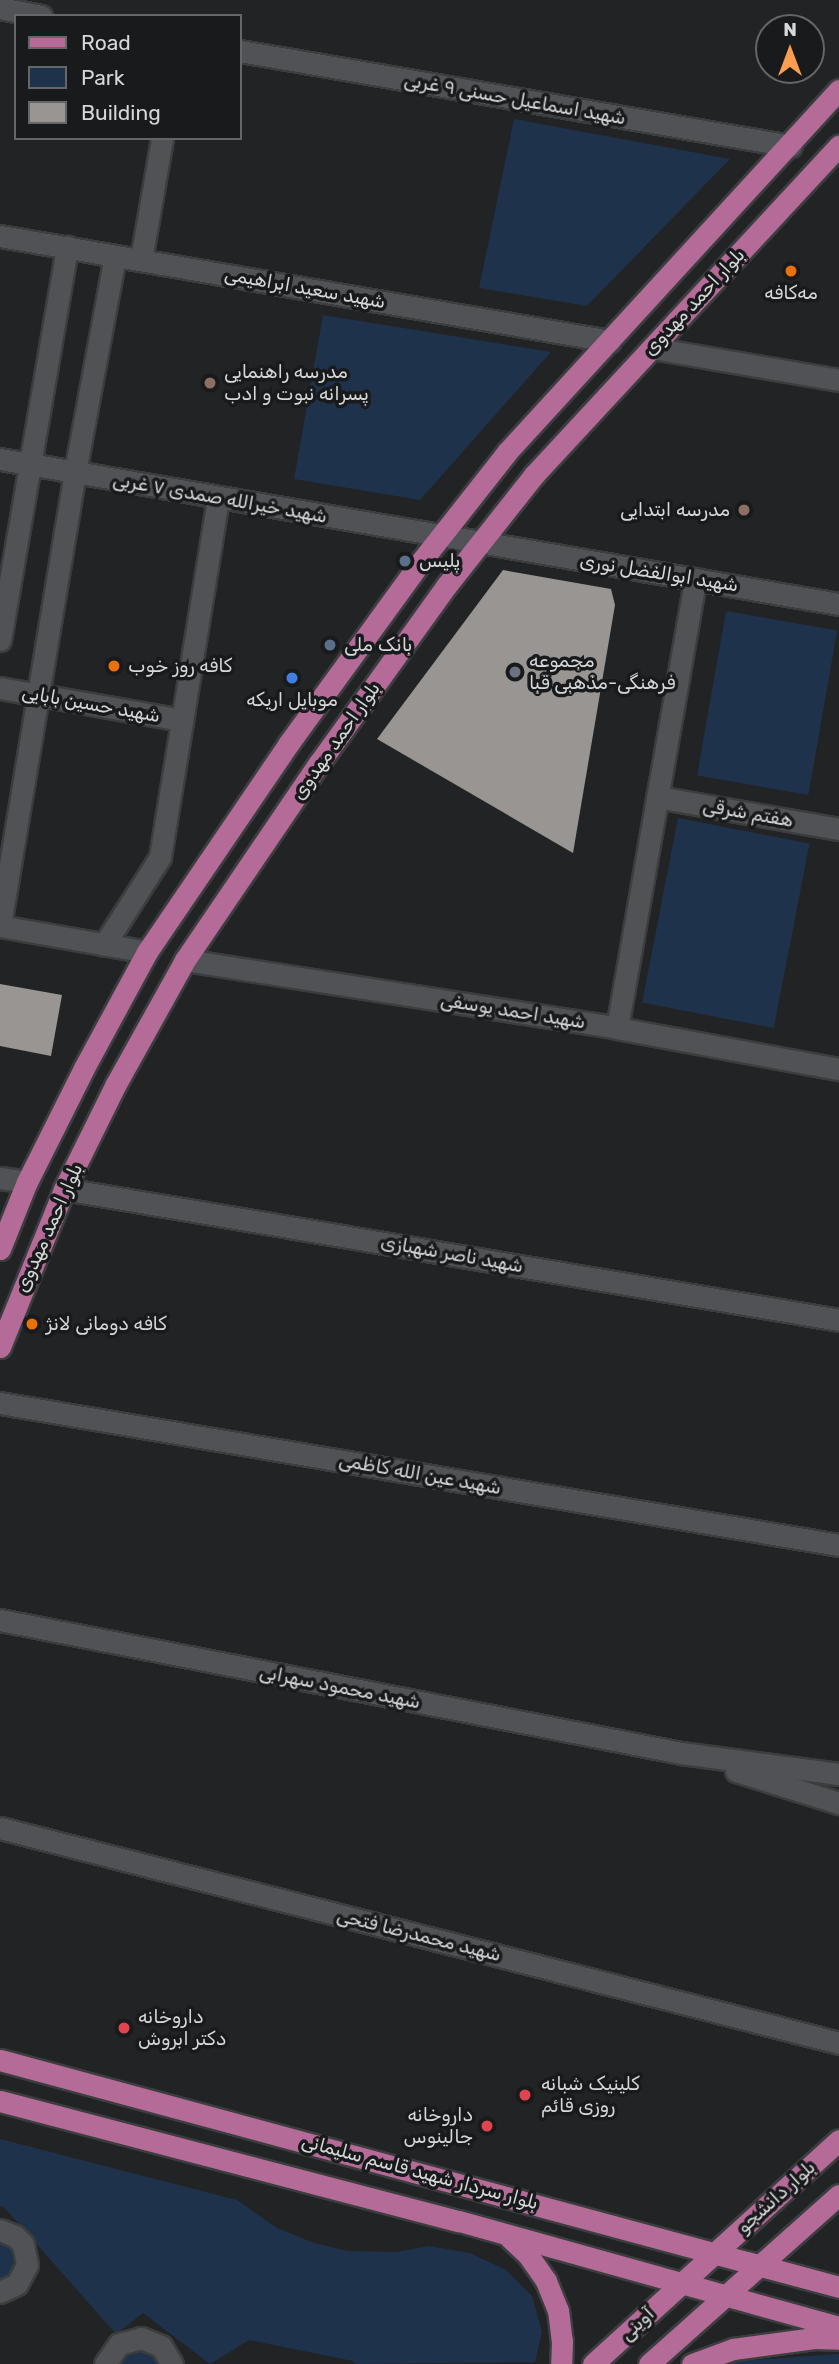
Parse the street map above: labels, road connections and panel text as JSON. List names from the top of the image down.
{
  "streets": {
    "main road": [
      "بلوار احمد مهدوی",
      "بلوار سردار شهید قاسم سلیمانی",
      "بلوار دانشجو",
      "آوینی"
    ],
    "street": [
      "شهید اسماعیل حسنی ۹ غربی",
      "شهید سعید ابراهیمی",
      "شهید خیرالله صمدی ۷ غربی",
      "شهید ابوالفضل نوری",
      "شهید حسین بابایی",
      "هفتم شرقی",
      "شهید احمد یوسفی",
      "شهید ناصر شهبازی",
      "شهید عین الله کاظمی",
      "شهید محمود سهرابی",
      "شهید محمدرضا فتحی"
    ]
  },
  "crossings": [
    ["شهید اسماعیل حسنی ۹ غربی", "بلوار احمد مهدوی"],
    ["شهید سعید ابراهیمی", "بلوار احمد مهدوی"],
    ["بلوار احمد مهدوی", "شهید خیرالله صمدی ۷ غربی"],
    ["بلوار احمد مهدوی", "شهید ابوالفضل نوری"],
    ["بلوار احمد مهدوی", "شهید احمد یوسفی"],
    ["بلوار احمد مهدوی", "شهید ناصر شهبازی"],
    ["شهید خیرالله صمدی ۷ غربی", "شهید ابوالفضل نوری"],
    ["بلوار سردار شهید قاسم سلیمانی", "بلوار دانشجو"],
    ["بلوار سردار شهید قاسم سلیمانی", "آوینی"],
    ["بلوار دانشجو", "آوینی"]
  ],
  "places": [
    "مه‌کافه",
    "مدرسه راهنمایی پسرانه نبوت و ادب",
    "مدرسه ابتدایی",
    "پلیس",
    "بانک ملی",
    "کافه روز خوب",
    "مجموعه فرهنگی-مذهبی قبا",
    "موبایل اریکه",
    "کافه دومانی لانژ",
    "داروخانه دکتر ابروش",
    "کلینیک شبانه روزى قائم",
    "داروخانه جالینوس"
  ],
  "legend": ["Road", "Park", "Building"],
  "north": "top"
}
